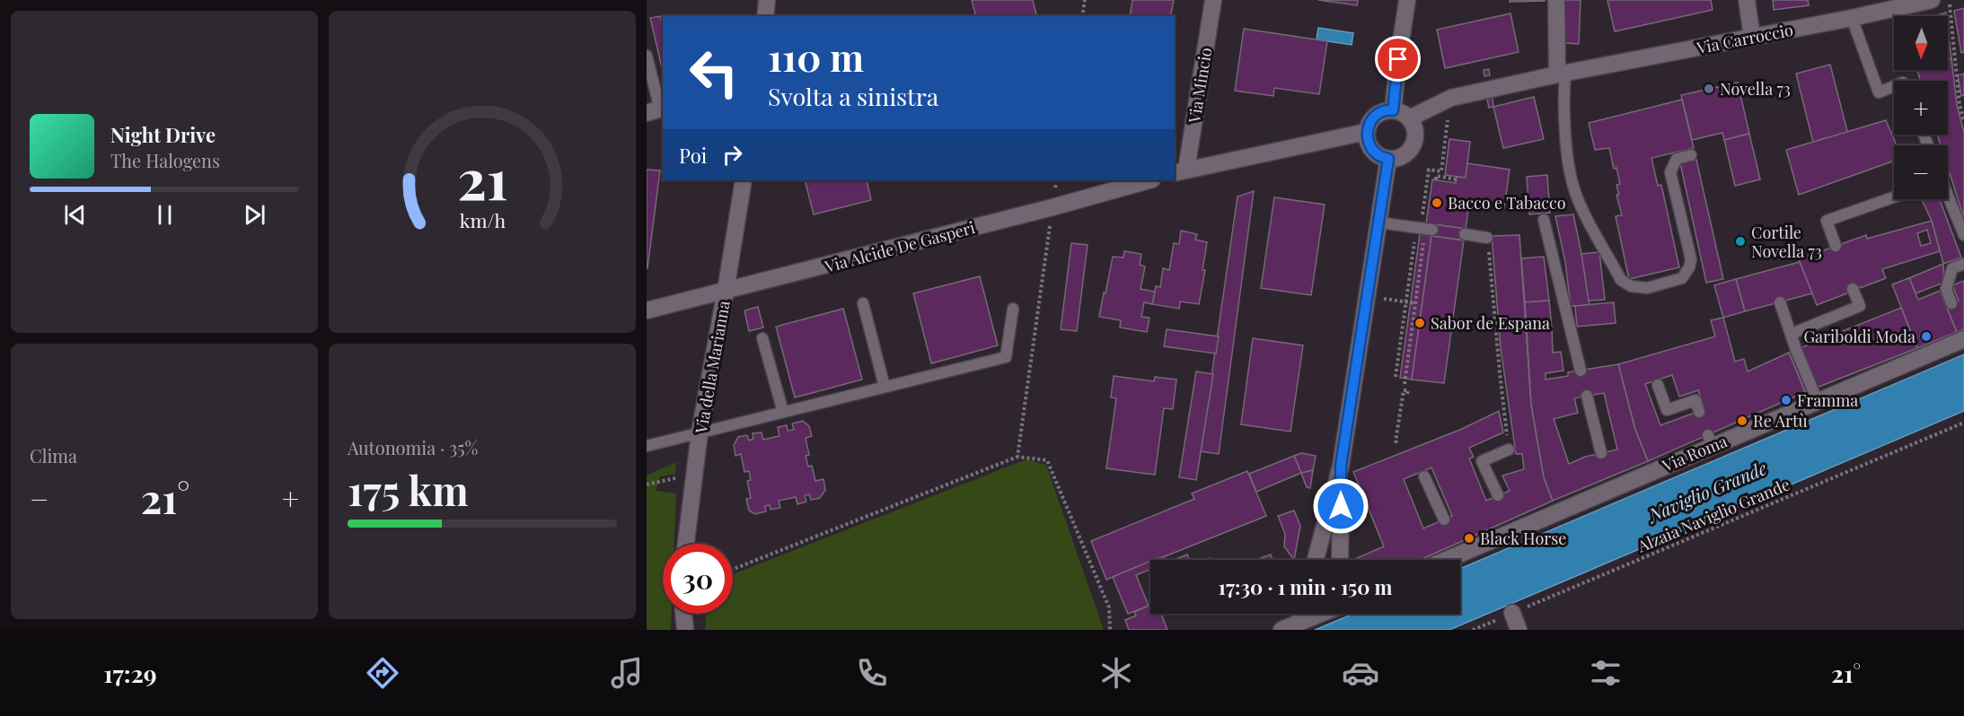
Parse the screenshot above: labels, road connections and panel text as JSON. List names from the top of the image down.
{
  "streets": {
    "street": [
      "Via Carroccio",
      "Via Mincio",
      "Via Alcide De Gasperi",
      "Via della Marianna",
      "Via Roma"
    ],
    "path": ["Alzaia Naviglio Grande"]
  },
  "crossings": [
    ["Via Alcide De Gasperi", "Via della Marianna"]
  ],
  "water": ["Naviglio Grande"],
  "places": [
    "Novella 73",
    "Bacco e Tabacco",
    "Cortile Novella 73",
    "Sabor de Espana",
    "Gariboldi Moda",
    "Framma",
    "Re Artù",
    "Black Horse"
  ],
  "north": "bottom",
  "page": {
    "map_buttons": ["+", "−"],
    "turn": ["110 m", "Svolta a sinistra"],
    "song": ["Night Drive", "The Halogens"],
    "then": "Poi",
    "tile": [
      "Clima",
      ["Autonomia · 35%", "175 km"]
    ],
    "heat": ["−", "21°", "+"],
    "limit": "30",
    "trip": "17:30 · 1 min · 150 m",
    "tabs": ["17:29", "21°"],
    "gauge": ["21", "km/h"]
  }
}
